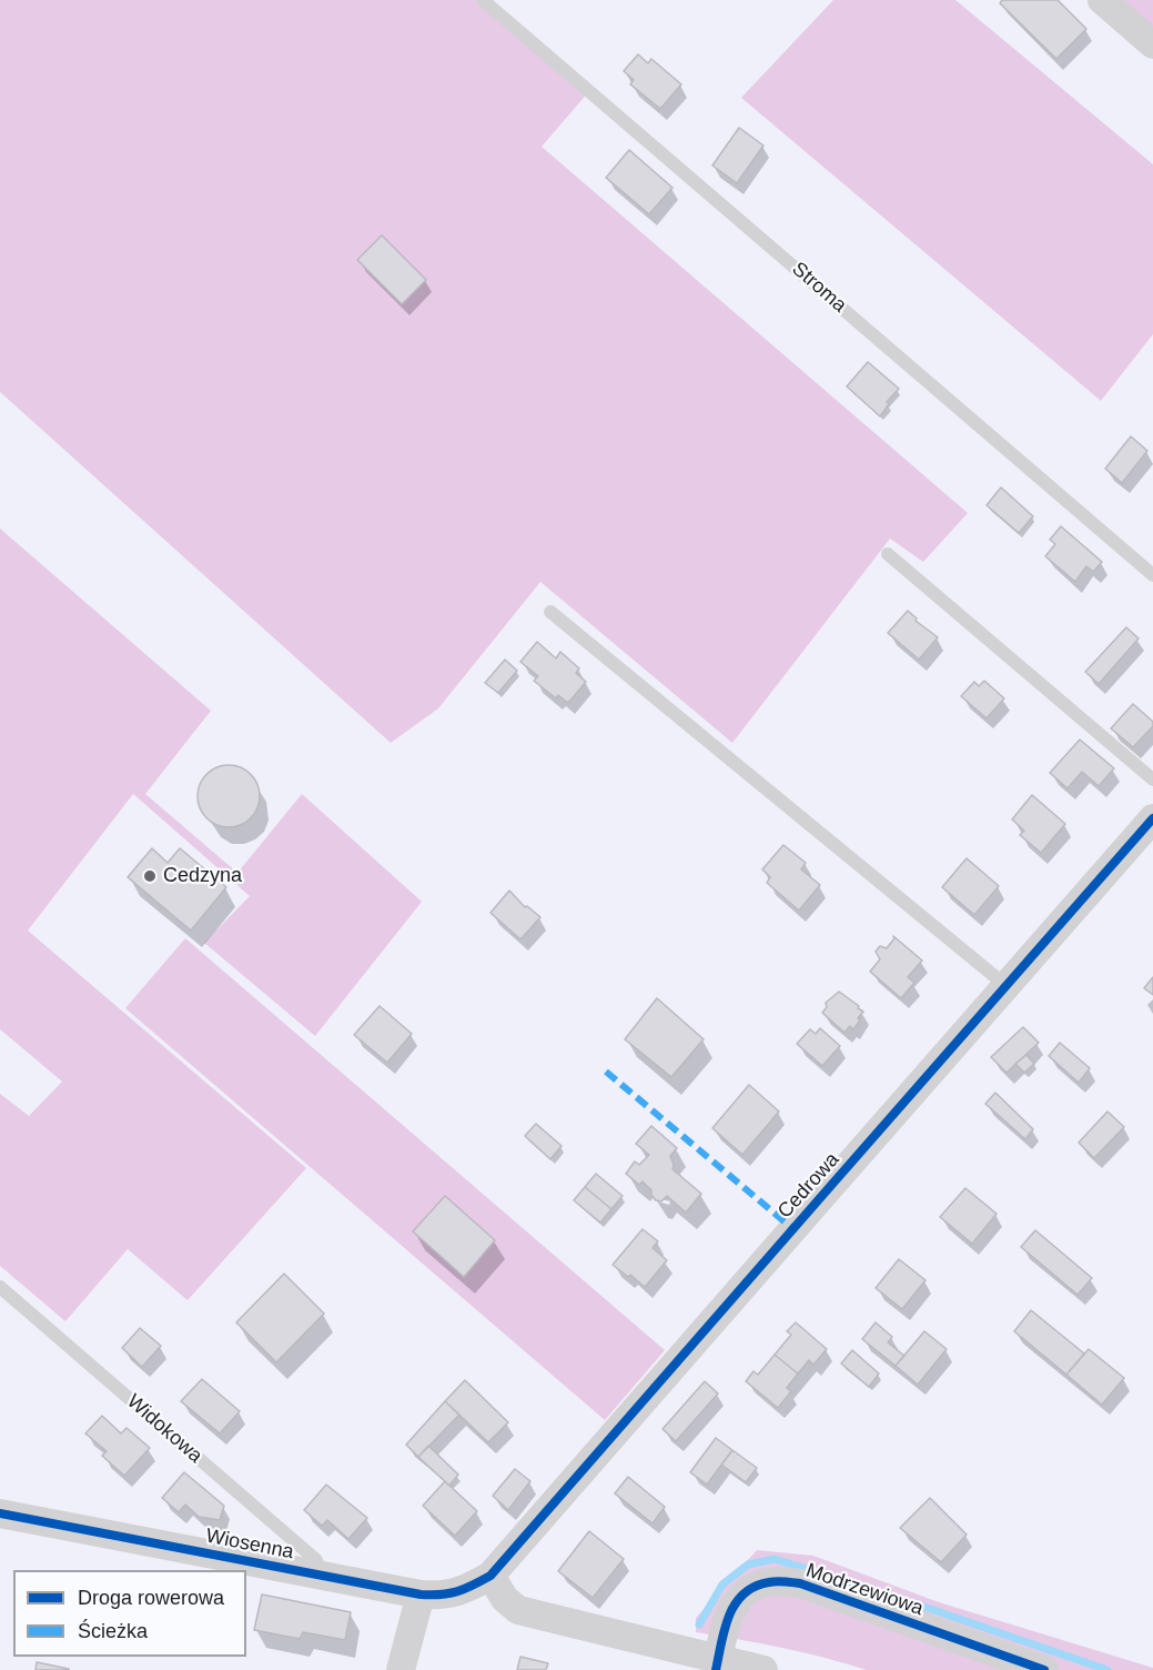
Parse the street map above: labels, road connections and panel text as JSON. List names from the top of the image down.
{
  "streets": {
    "street": ["Cedrowa", "Wiosenna", "Modrzewiowa"],
    "lane": ["Stroma", "Widokowa"]
  },
  "crossings": [
    ["Cedrowa", "Wiosenna"],
    ["Widokowa", "Wiosenna"]
  ],
  "places": ["Cedzyna"],
  "legend": ["Droga rowerowa", "Ścieżka"]
}
